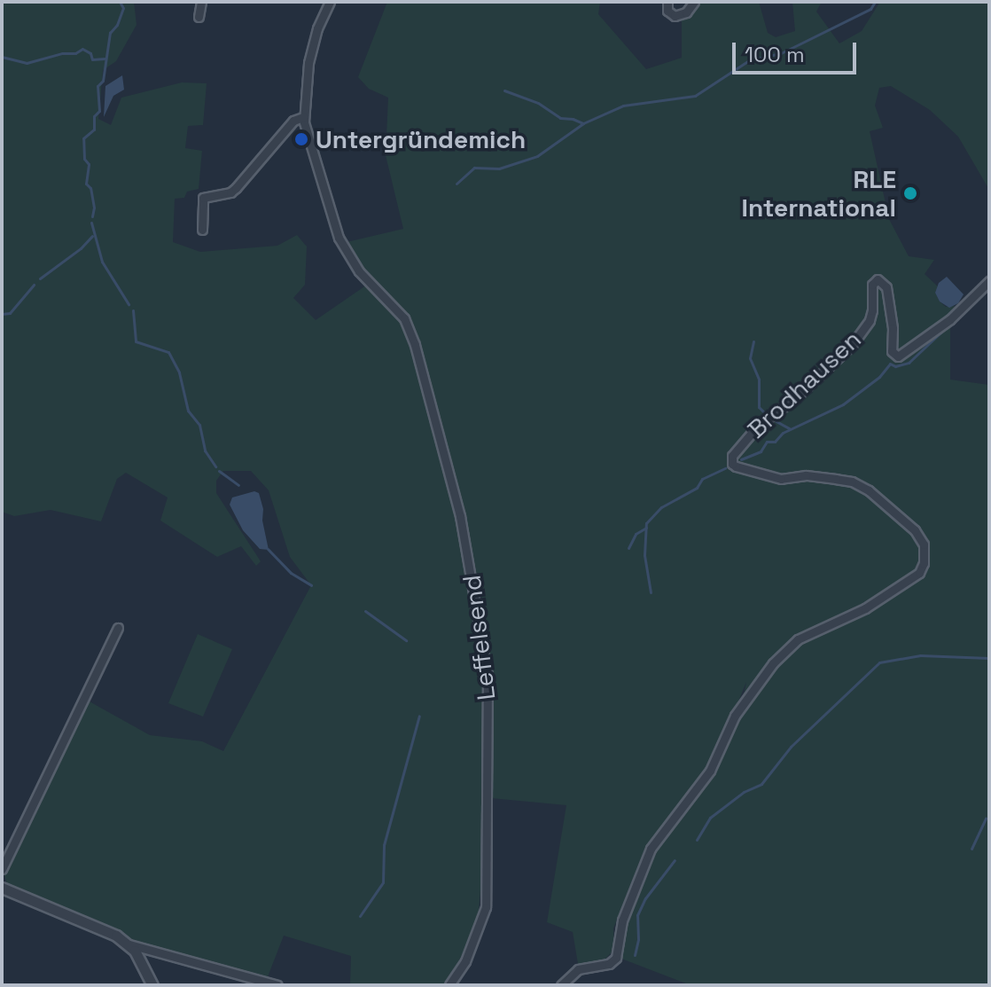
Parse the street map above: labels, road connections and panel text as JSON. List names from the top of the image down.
{
  "streets": {
    "street": ["Brodhausen", "Leffelsend"]
  },
  "places": ["Untergründemich", "RLE International"],
  "scale_bar": "100 m"
}
